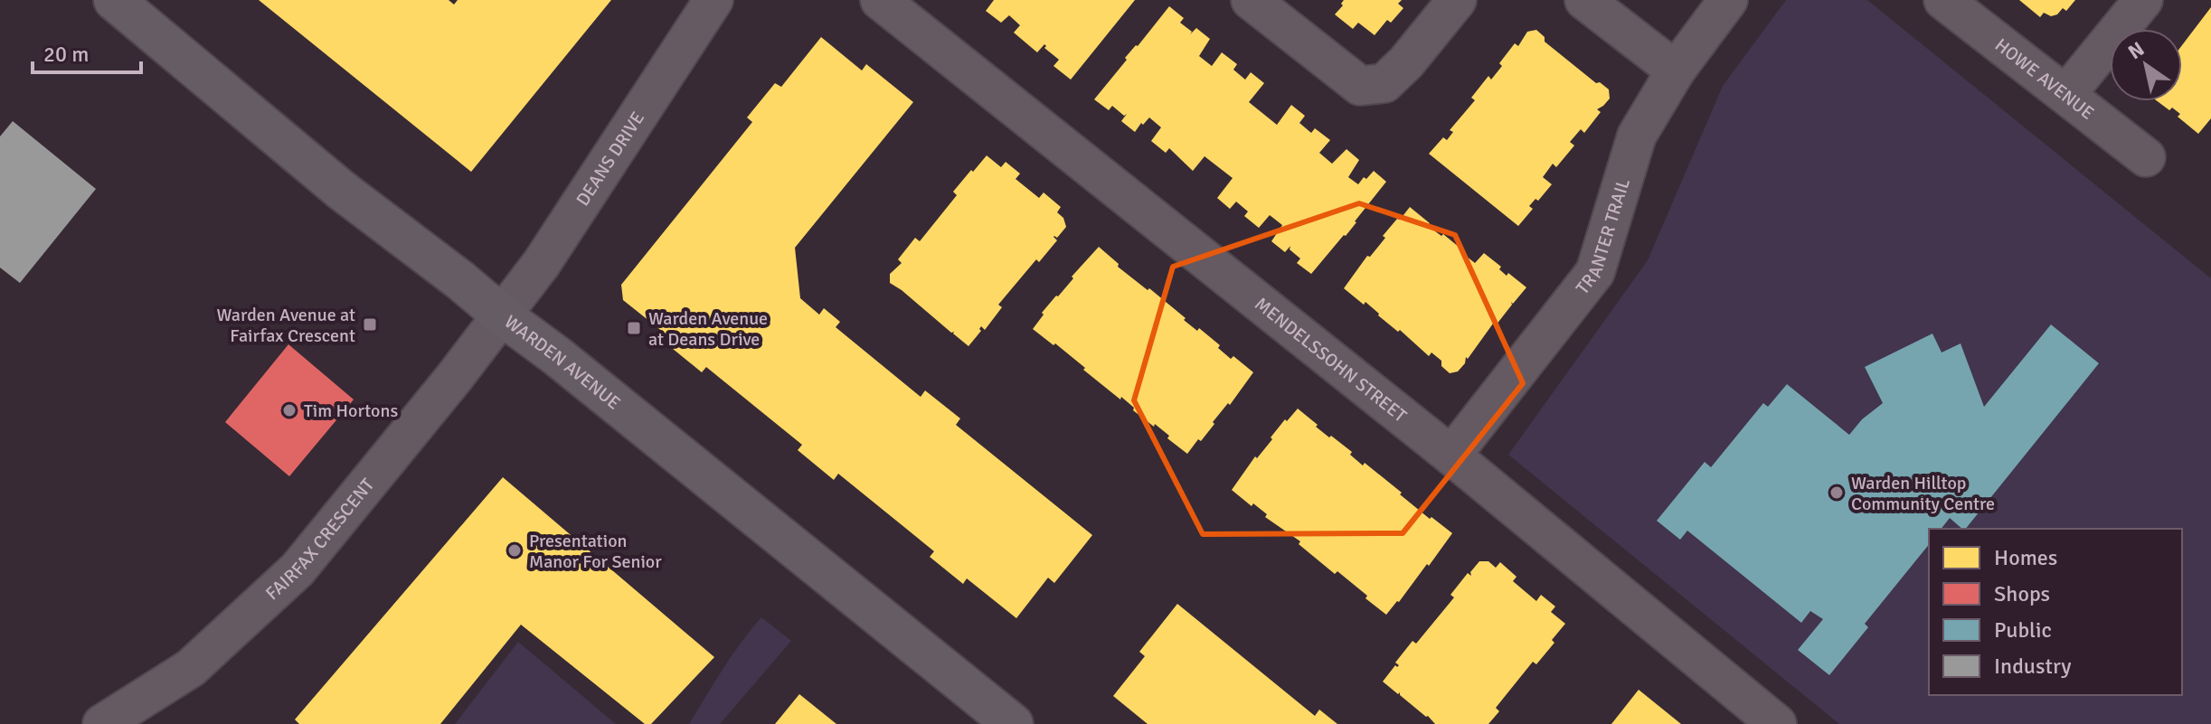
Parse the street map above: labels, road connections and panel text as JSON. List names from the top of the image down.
{
  "streets": {
    "main road": ["WARDEN AVENUE"],
    "street": [
      "HOWE AVENUE",
      "DEANS DRIVE",
      "TRANTER TRAIL",
      "MENDELSSOHN STREET",
      "FAIRFAX CRESCENT"
    ]
  },
  "crossings": [
    ["DEANS DRIVE", "WARDEN AVENUE"],
    ["DEANS DRIVE", "FAIRFAX CRESCENT"],
    ["TRANTER TRAIL", "MENDELSSOHN STREET"],
    ["WARDEN AVENUE", "FAIRFAX CRESCENT"]
  ],
  "places": {
    "transit": ["Warden Avenue at Fairfax Crescent", "Warden Avenue at Deans Drive"],
    "other": ["Tim Hortons", "Warden Hilltop Community Centre", "Presentation Manor For Senior"]
  },
  "legend": [
    "Homes",
    "Shops",
    "Public",
    "Industry"
  ],
  "scale_bar": "20 m",
  "north": "top left"
}
